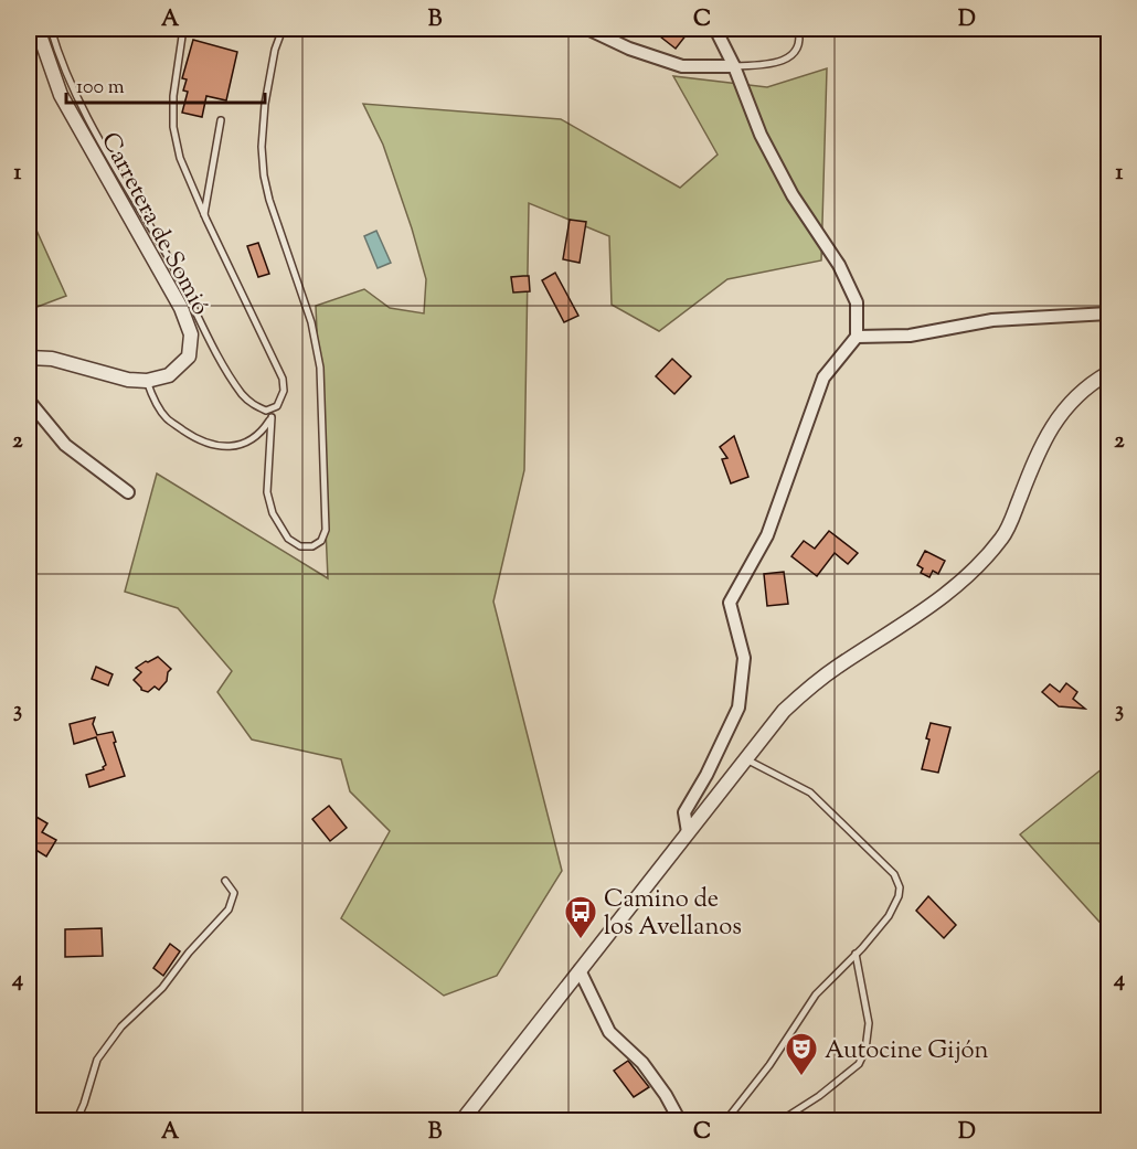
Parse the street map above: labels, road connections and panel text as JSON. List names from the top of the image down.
{
  "streets": {
    "street": ["Carretera de Somió"]
  },
  "places": {
    "bus stop": ["Camino de los Avellanos"],
    "theatre": ["Autocine Gijón"]
  },
  "scale_bar": "100 m",
  "grid": {
    "columns": [
      "A",
      "B",
      "C",
      "D"
    ],
    "rows": [
      "1",
      "2",
      "3",
      "4"
    ]
  }
}
